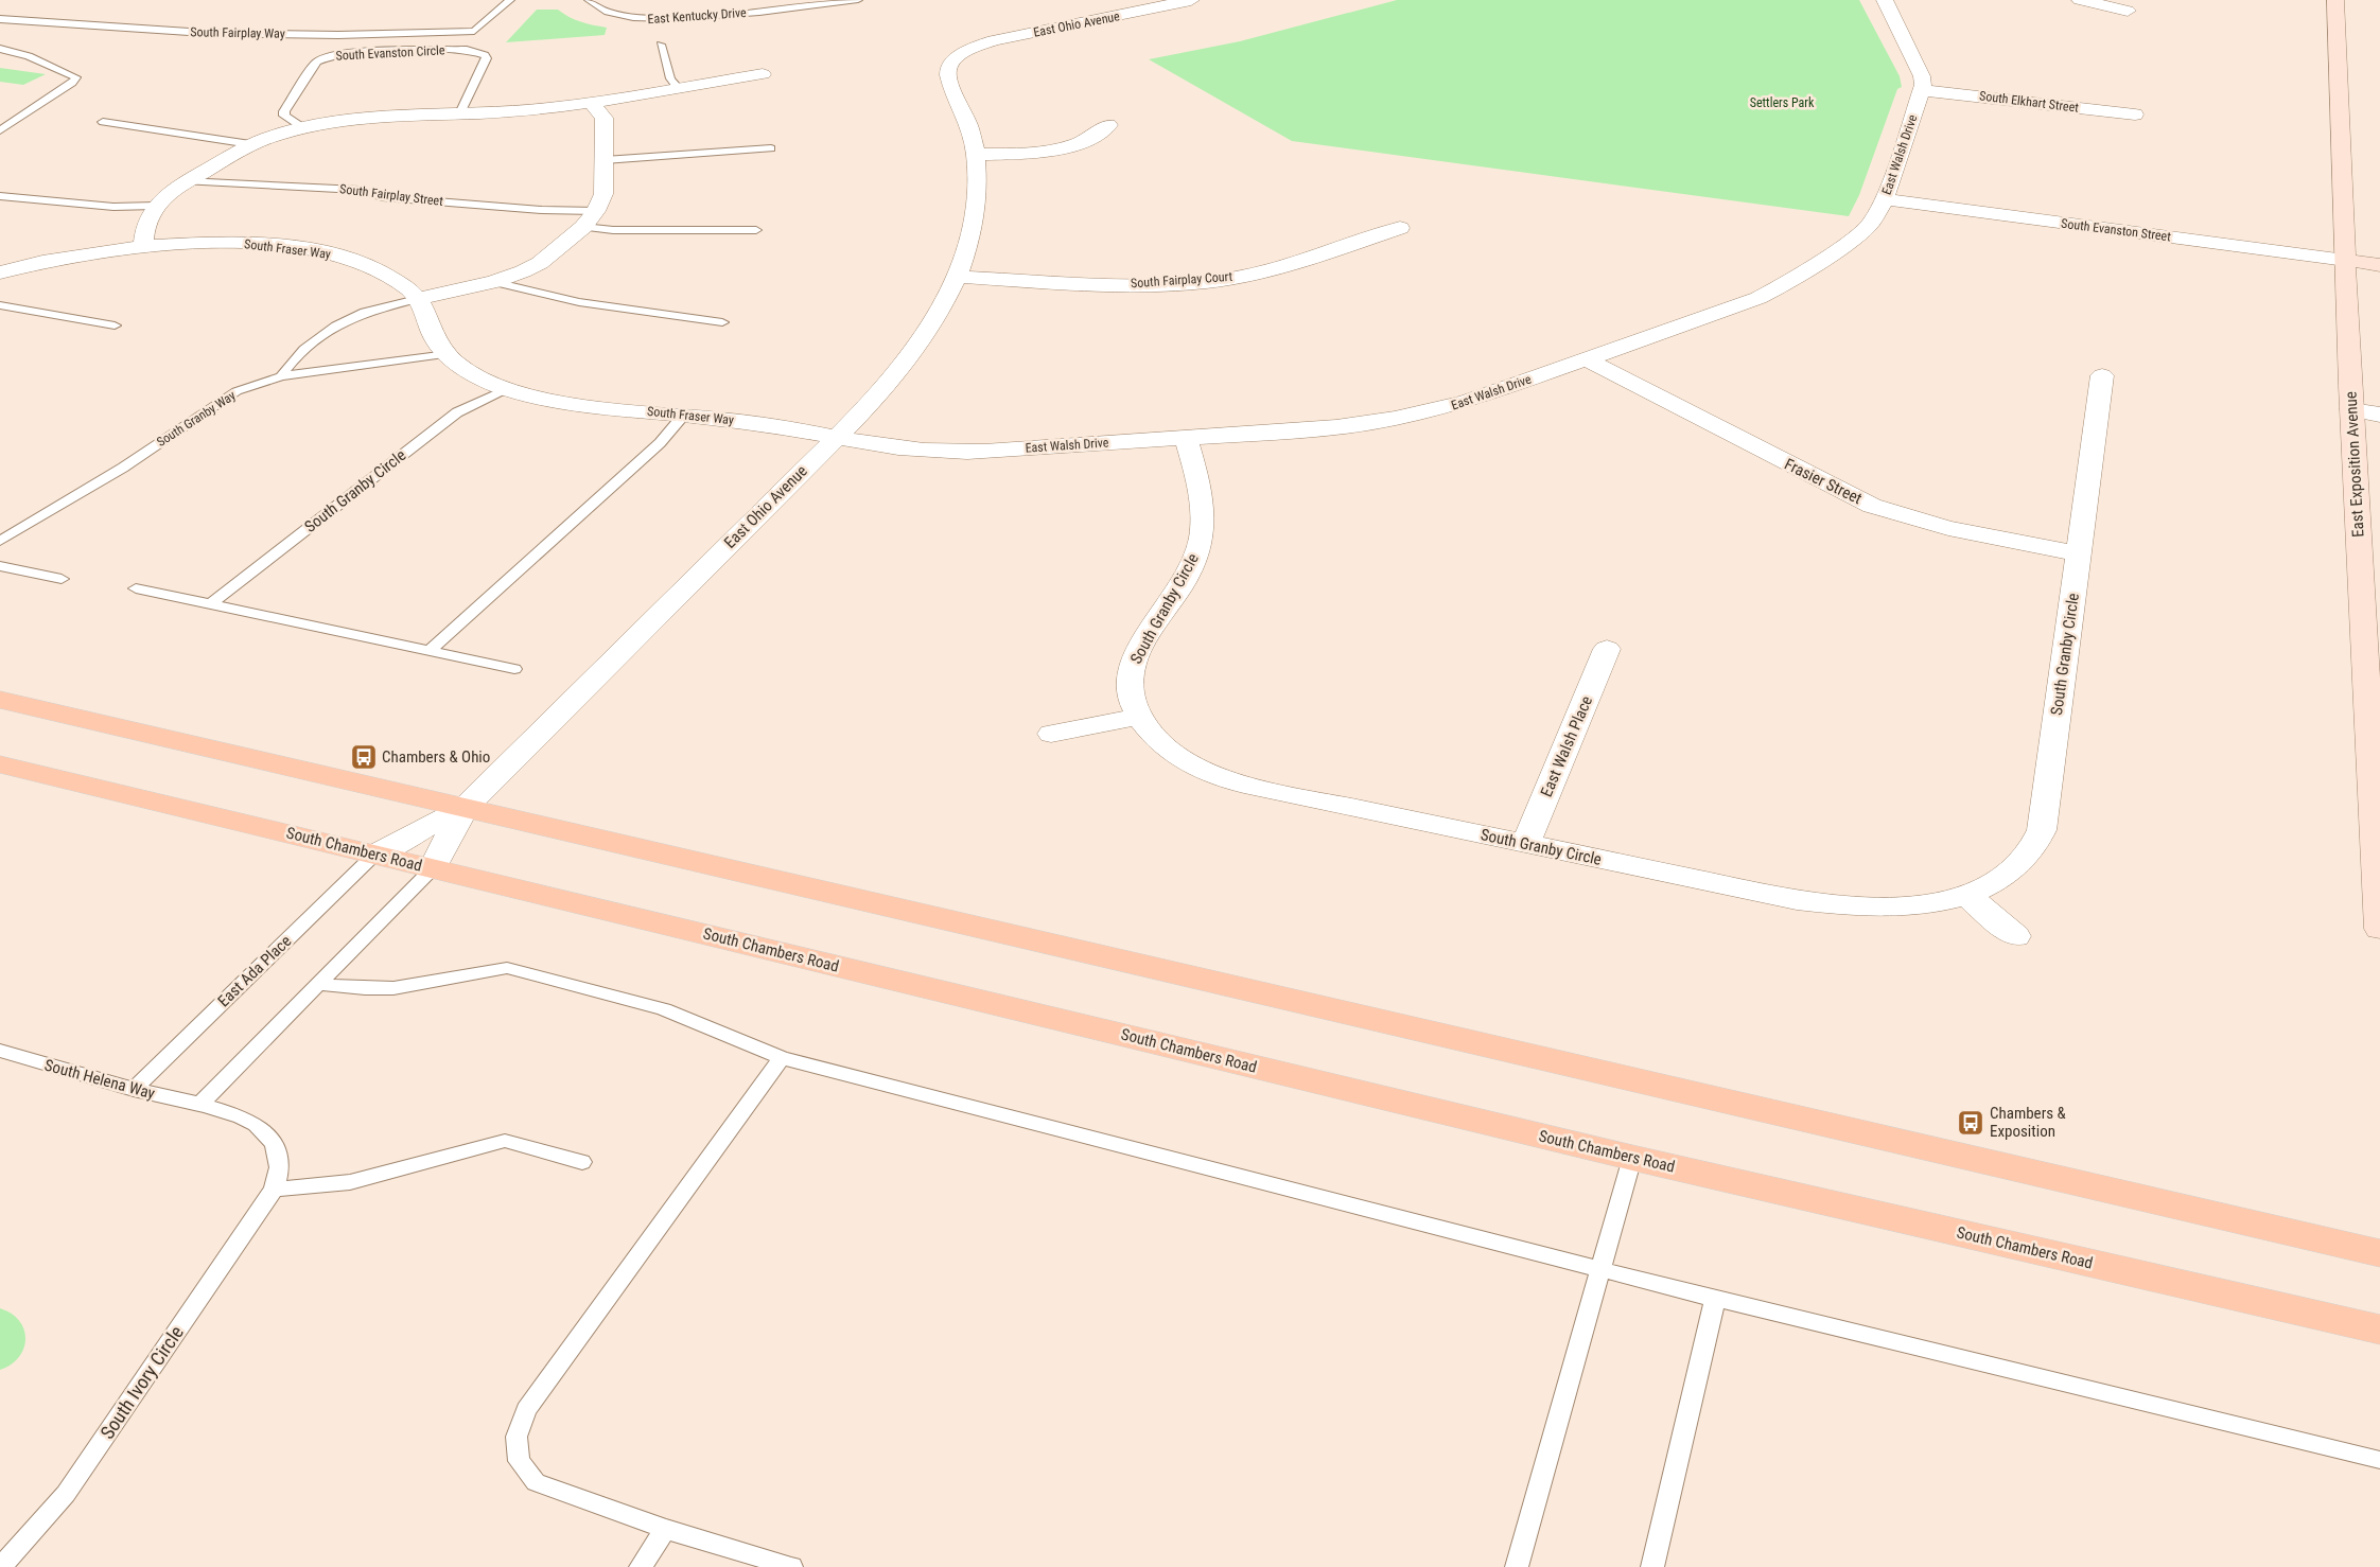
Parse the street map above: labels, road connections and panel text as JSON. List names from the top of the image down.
{
  "streets": {
    "main road": ["South Chambers Road"],
    "street": [
      "East Ohio Avenue",
      "South Elkhart Street",
      "East Walsh Drive",
      "South Evanston Street",
      "South Fraser Way",
      "South Fairplay Court",
      "East Exposition Avenue",
      "Frasier Street",
      "South Granby Circle",
      "East Walsh Place"
    ],
    "lane": [
      "East Kentucky Drive",
      "South Fairplay Way",
      "South Evanston Circle",
      "South Fairplay Street",
      "South Granby Way",
      "East Ada Place",
      "South Helena Way",
      "South Ivory Circle"
    ]
  },
  "crossings": [
    ["East Ohio Avenue", "East Walsh Drive"],
    ["East Ohio Avenue", "South Fraser Way"],
    ["East Ohio Avenue", "South Fairplay Court"],
    ["East Ohio Avenue", "South Chambers Road"],
    ["East Ohio Avenue", "East Ada Place"],
    ["South Elkhart Street", "East Walsh Drive"],
    ["East Walsh Drive", "South Evanston Street"],
    ["East Walsh Drive", "South Fraser Way"],
    ["East Walsh Drive", "Frasier Street"],
    ["East Walsh Drive", "South Granby Circle"],
    ["South Evanston Street", "East Exposition Avenue"],
    ["South Fraser Way", "South Granby Way"],
    ["South Fraser Way", "South Granby Circle"],
    ["Frasier Street", "South Granby Circle"],
    ["South Granby Circle", "East Walsh Place"],
    ["South Chambers Road", "East Ada Place"],
    ["East Ada Place", "South Helena Way"],
    ["South Helena Way", "South Ivory Circle"]
  ],
  "parks": ["Settlers Park"],
  "places": {
    "bus stop": ["Chambers & Ohio", "Chambers & Exposition"]
  }
}
